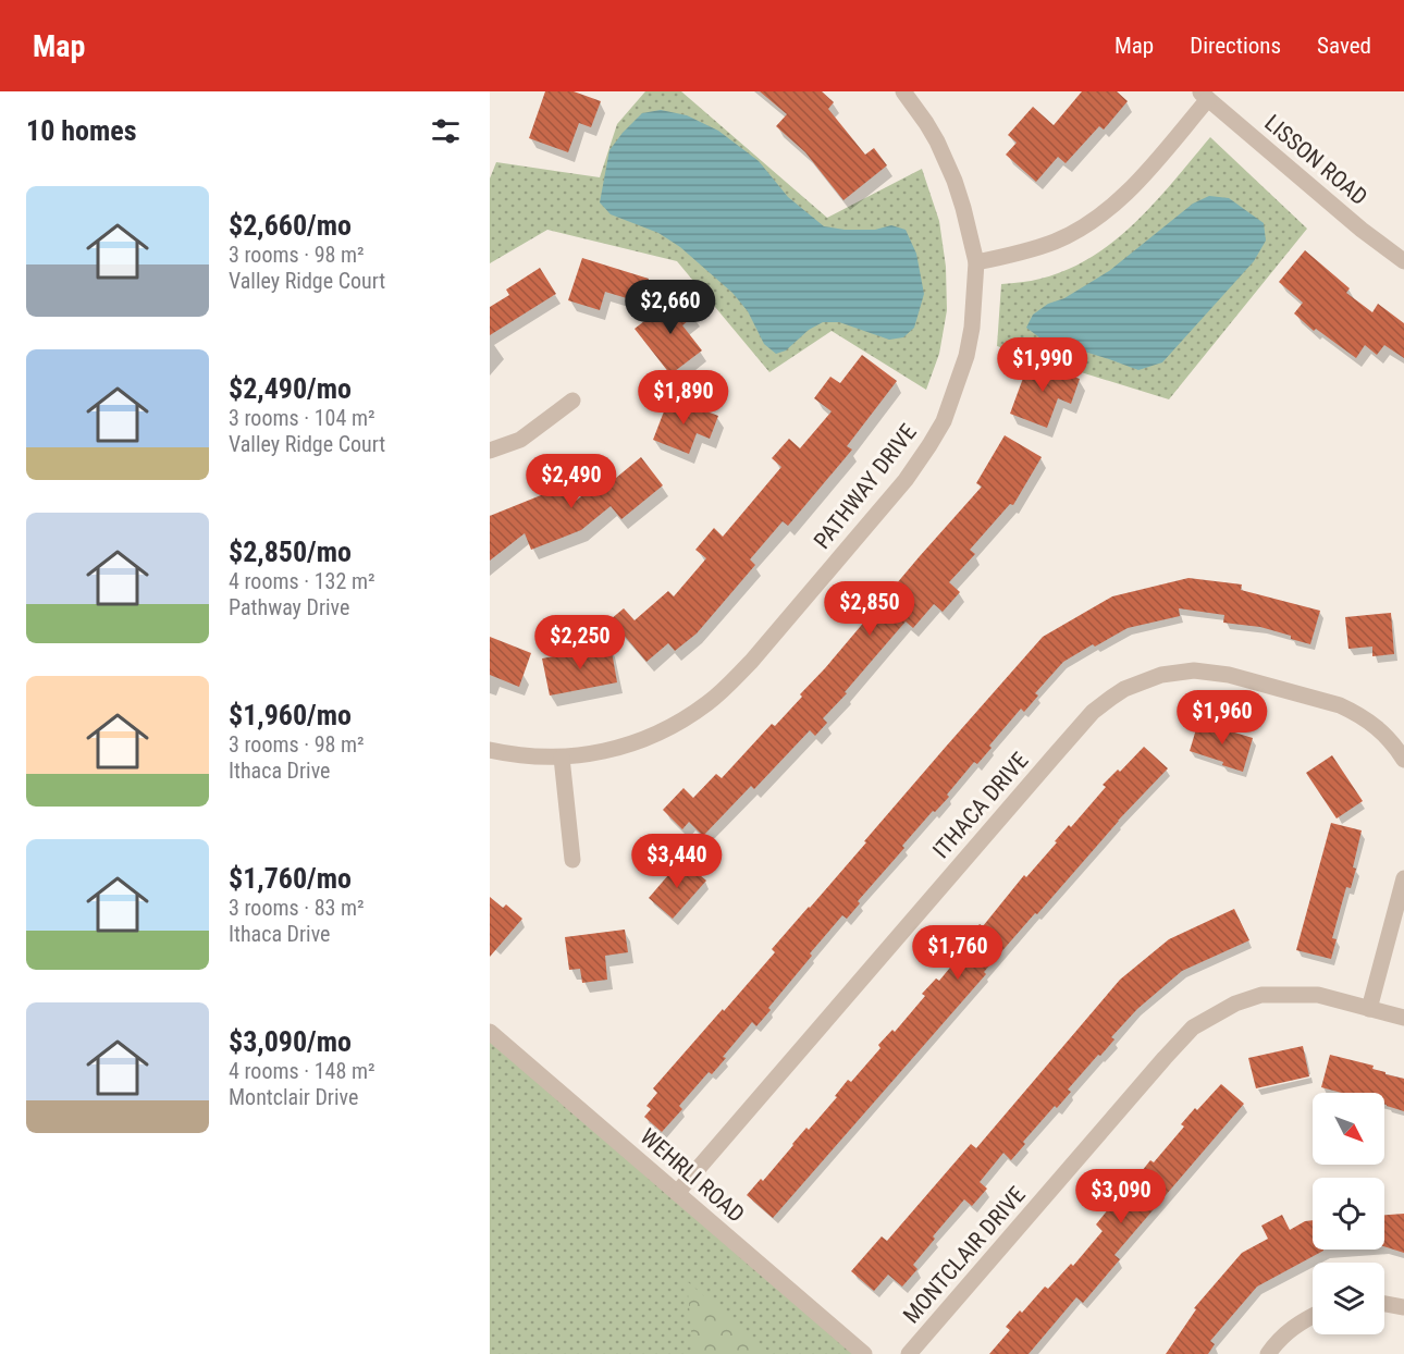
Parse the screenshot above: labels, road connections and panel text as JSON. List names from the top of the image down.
{
  "streets": {
    "street": [
      "LISSON ROAD",
      "PATHWAY DRIVE",
      "ITHACA DRIVE",
      "WEHRLI ROAD",
      "MONTCLAIR DRIVE"
    ]
  },
  "crossings": [
    ["ITHACA DRIVE", "WEHRLI ROAD"]
  ],
  "north": "bottom right",
  "page": {
    "header": "Map",
    "nav": ["Map", "Directions", "Saved"],
    "heading": "10 homes",
    "list": [
      {
        "name": "$2,660/mo",
        "note": "3 rooms · 98 m² · Valley Ridge Court"
      },
      {
        "name": "$2,490/mo",
        "note": "3 rooms · 104 m² · Valley Ridge Court"
      },
      {
        "name": "$2,850/mo",
        "note": "4 rooms · 132 m² · Pathway Drive"
      },
      {
        "name": "$1,960/mo",
        "note": "3 rooms · 98 m² · Ithaca Drive"
      },
      {
        "name": "$1,760/mo",
        "note": "3 rooms · 83 m² · Ithaca Drive"
      },
      {
        "name": "$3,090/mo",
        "note": "4 rooms · 148 m² · Montclair Drive"
      }
    ],
    "price": [
      "$2,660",
      "$1,990",
      "$1,890",
      "$2,490",
      "$2,850",
      "$2,250",
      "$1,960",
      "$3,440",
      "$1,760",
      "$3,090"
    ]
  }
}
